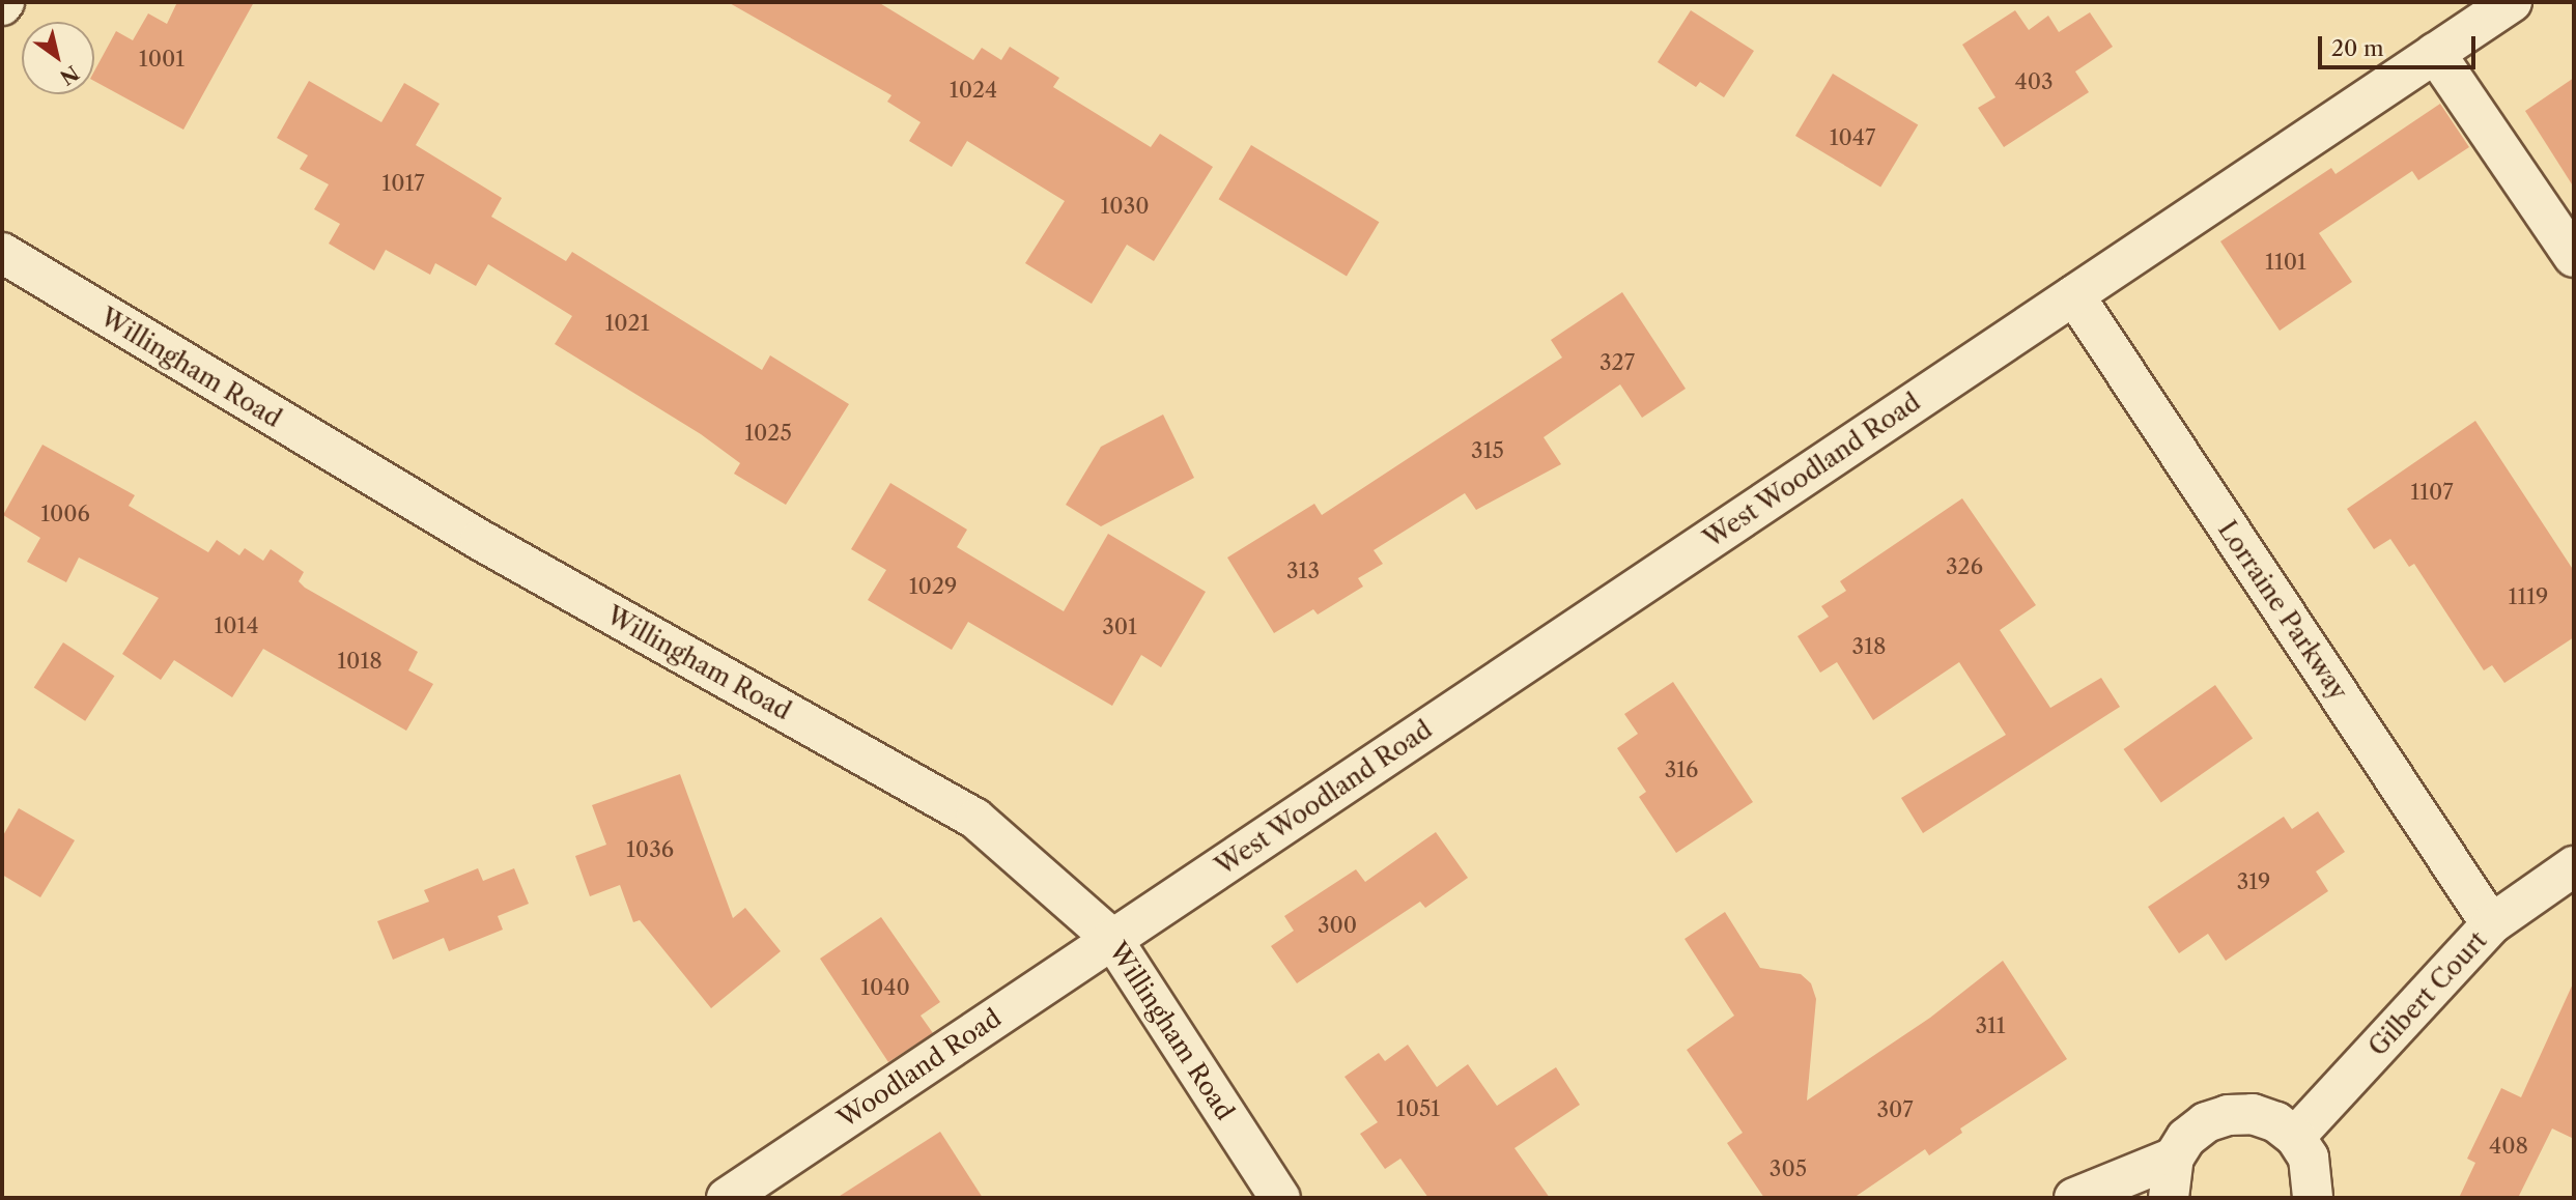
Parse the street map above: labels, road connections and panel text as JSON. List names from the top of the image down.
{
  "streets": {
    "street": [
      "Willingham Road",
      "West Woodland Road",
      "Lorraine Parkway",
      "Gilbert Court",
      "Woodland Road"
    ]
  },
  "crossings": [
    ["Willingham Road", "West Woodland Road"],
    ["Willingham Road", "Woodland Road"],
    ["West Woodland Road", "Lorraine Parkway"],
    ["West Woodland Road", "Woodland Road"],
    ["Lorraine Parkway", "Gilbert Court"]
  ],
  "house_numbers": [
    "1001",
    "403",
    "1024",
    "1047",
    "1017",
    "1030",
    "1101",
    "1021",
    "327",
    "1025",
    "315",
    "1107",
    "1006",
    "326",
    "313",
    "1029",
    "1119",
    "1014",
    "301",
    "318",
    "1018",
    "316",
    "1036",
    "319",
    "300",
    "1040",
    "311",
    "1051",
    "307",
    "408",
    "305"
  ],
  "scale_bar": "20 m",
  "north": "bottom right"
}
